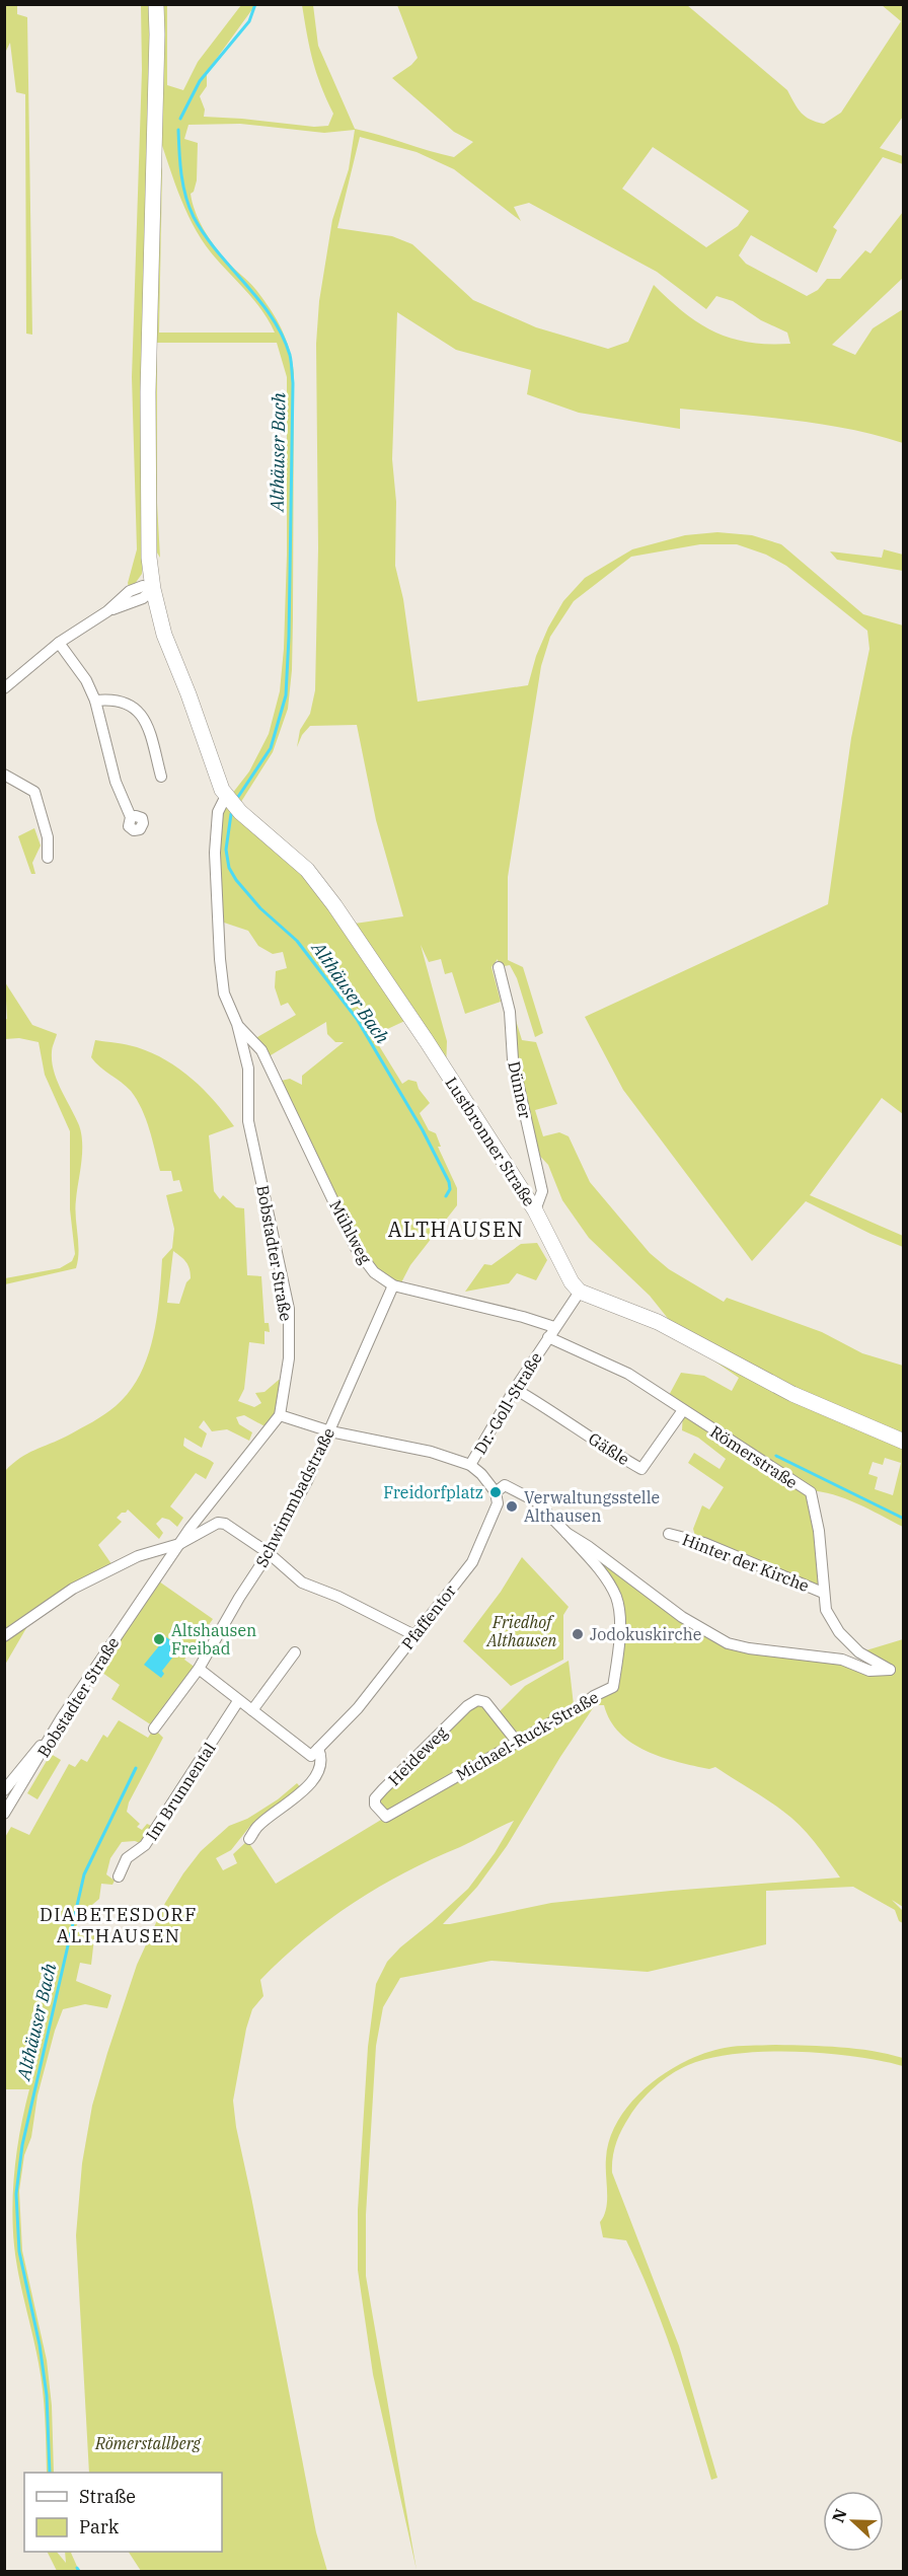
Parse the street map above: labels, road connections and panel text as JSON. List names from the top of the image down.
{
  "streets": {
    "street": [
      "Dünner",
      "Lustbronner Straße",
      "Mühlweg",
      "Bobstadter Straße",
      "Dr.-Goll-Straße",
      "Gäßle",
      "Römerstraße",
      "Schwimmbadstraße",
      "Hinter der Kirche",
      "Pfaffentor",
      "Michael-Ruck-Straße",
      "Heideweg",
      "Im Brunnental"
    ]
  },
  "crossings": [
    ["Dünner", "Lustbronner Straße"],
    ["Lustbronner Straße", "Bobstadter Straße"],
    ["Lustbronner Straße", "Dr.-Goll-Straße"],
    ["Mühlweg", "Bobstadter Straße"],
    ["Mühlweg", "Dr.-Goll-Straße"],
    ["Mühlweg", "Römerstraße"],
    ["Mühlweg", "Schwimmbadstraße"],
    ["Bobstadter Straße", "Dr.-Goll-Straße"],
    ["Dr.-Goll-Straße", "Gäßle"],
    ["Dr.-Goll-Straße", "Römerstraße"],
    ["Dr.-Goll-Straße", "Schwimmbadstraße"],
    ["Dr.-Goll-Straße", "Pfaffentor"],
    ["Dr.-Goll-Straße", "Michael-Ruck-Straße"],
    ["Gäßle", "Römerstraße"],
    ["Römerstraße", "Hinter der Kirche"],
    ["Römerstraße", "Michael-Ruck-Straße"],
    ["Schwimmbadstraße", "Pfaffentor"],
    ["Schwimmbadstraße", "Michael-Ruck-Straße"],
    ["Pfaffentor", "Michael-Ruck-Straße"],
    ["Michael-Ruck-Straße", "Heideweg"]
  ],
  "districts": ["ALTHAUSEN", "DIABETESDORF ALTHAUSEN"],
  "water": ["Althäuser Bach"],
  "parks": ["Friedhof Althausen", "Römerstallberg"],
  "places": [
    "Freidorfplatz",
    "Verwaltungsstelle Althausen",
    "Jodokuskirche",
    "Altshausen Freibad"
  ],
  "legend": ["Straße", "Park"],
  "north": "left"
}
